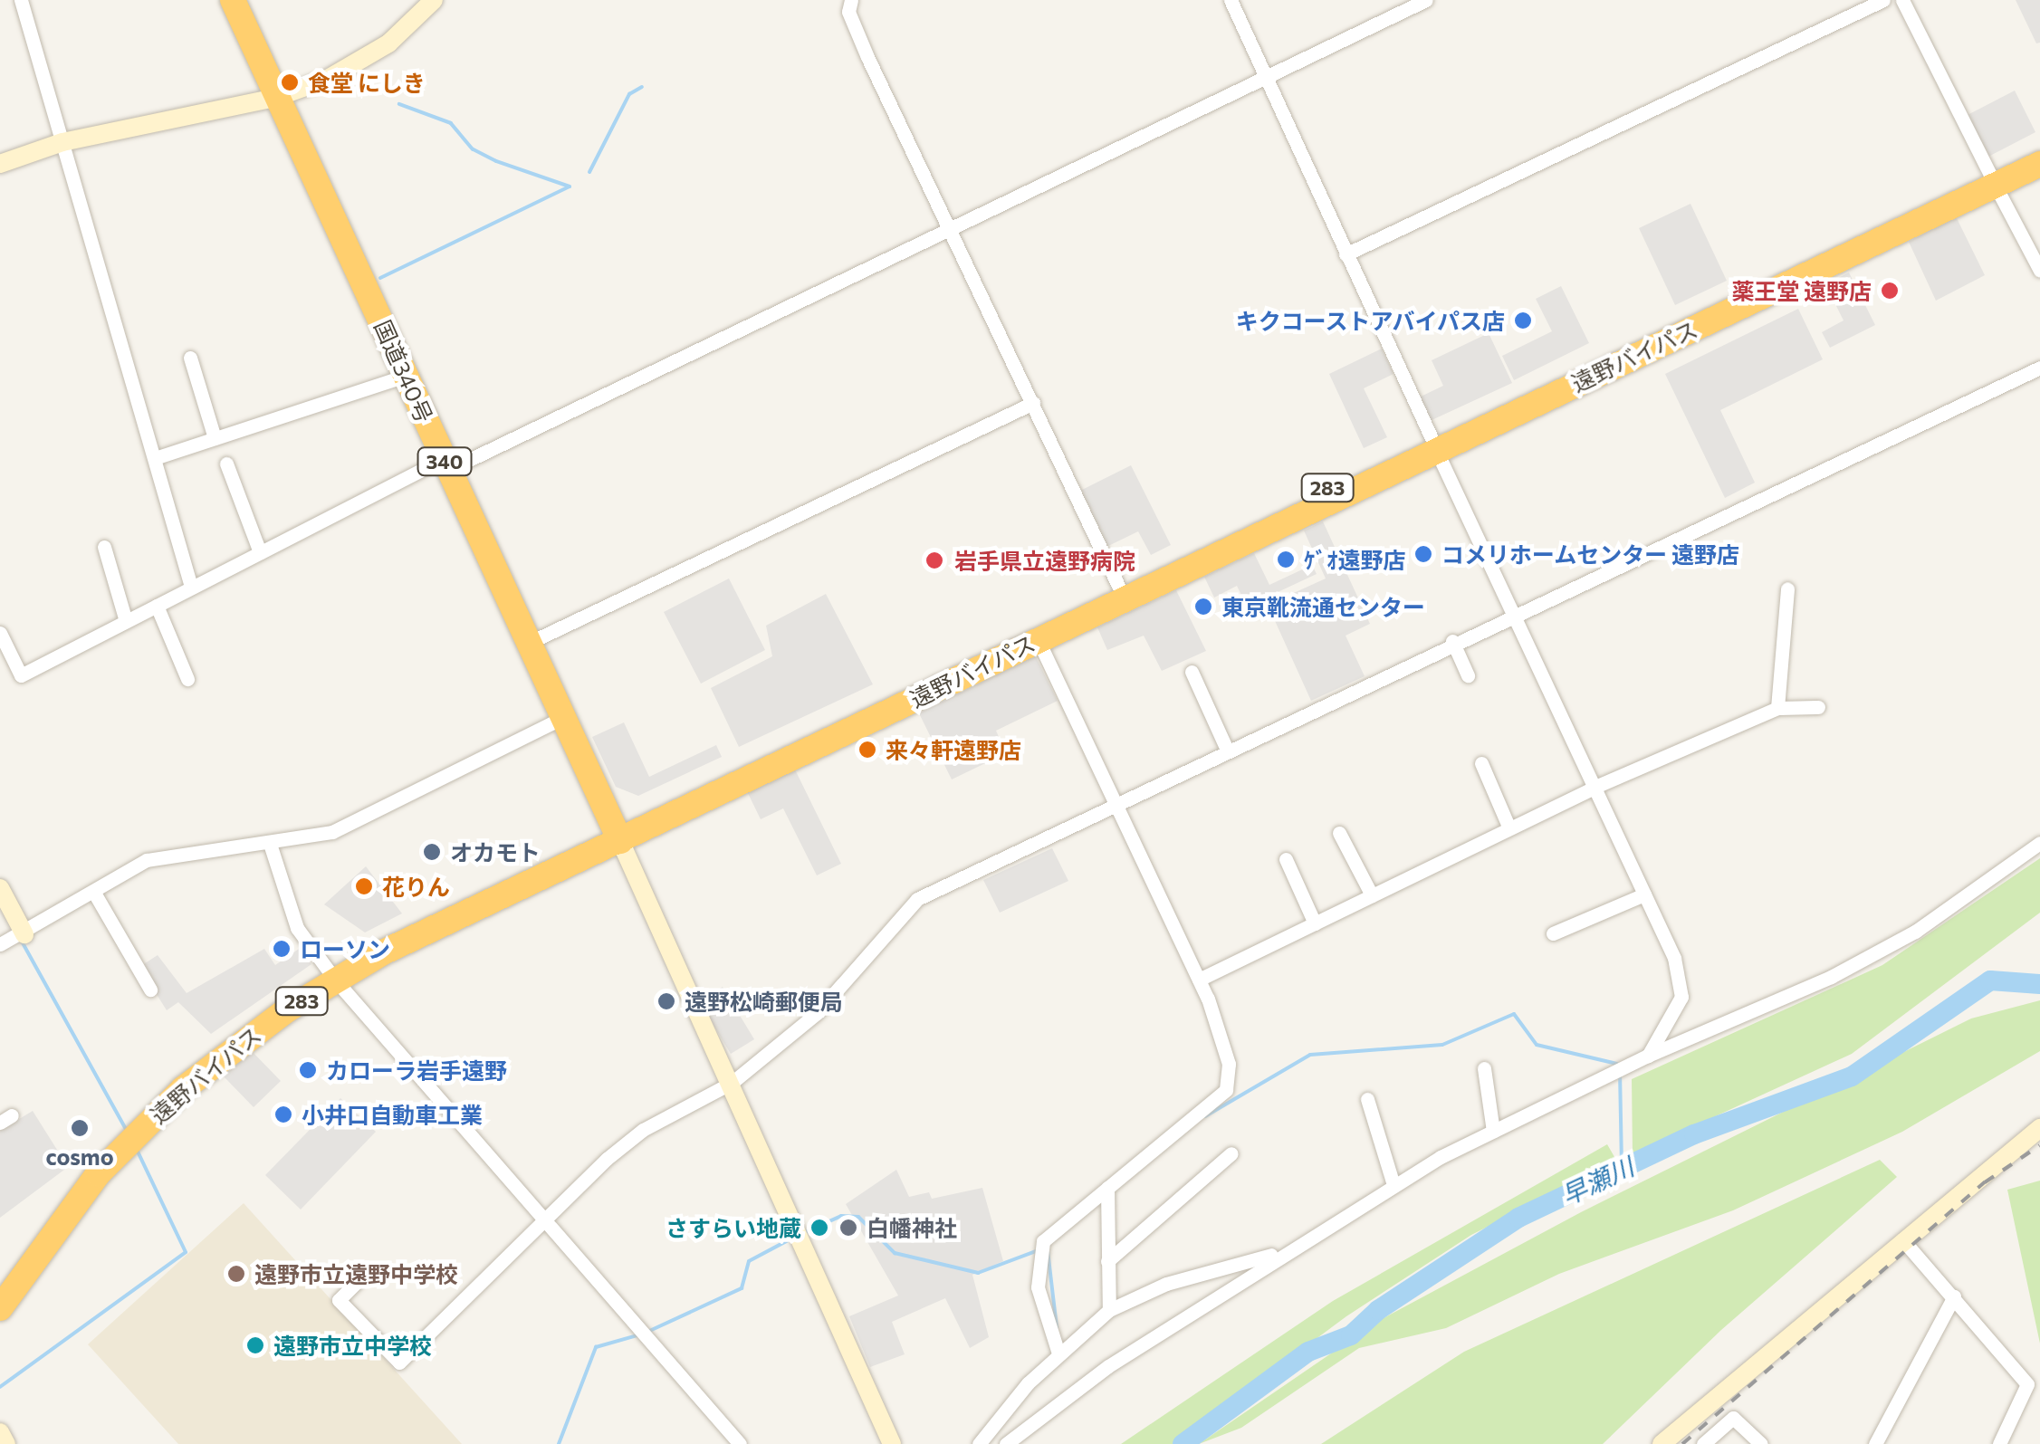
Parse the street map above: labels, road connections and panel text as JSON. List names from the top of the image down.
{
  "streets": {
    "highway": [
      "遠野バイパス",
      "国道340号",
      "340",
      "283"
    ]
  },
  "crossings": [
    ["遠野バイパス", "国道340号"]
  ],
  "water": ["早瀬川"],
  "places": [
    "食堂 にしき",
    "薬王堂 遠野店",
    "キクコーストアバイパス店",
    "コメリホームセンター 遠野店",
    "ｹﾞｵ遠野店",
    "岩手県立遠野病院",
    "東京靴流通センター",
    "来々軒遠野店",
    "オカモト",
    "花りん",
    "ローソン",
    "遠野松崎郵便局",
    "カローラ岩手遠野",
    "小井口自動車工業",
    "cosmo",
    "さすらい地蔵",
    "白幡神社",
    "遠野市立遠野中学校",
    "遠野市立中学校"
  ]
}
